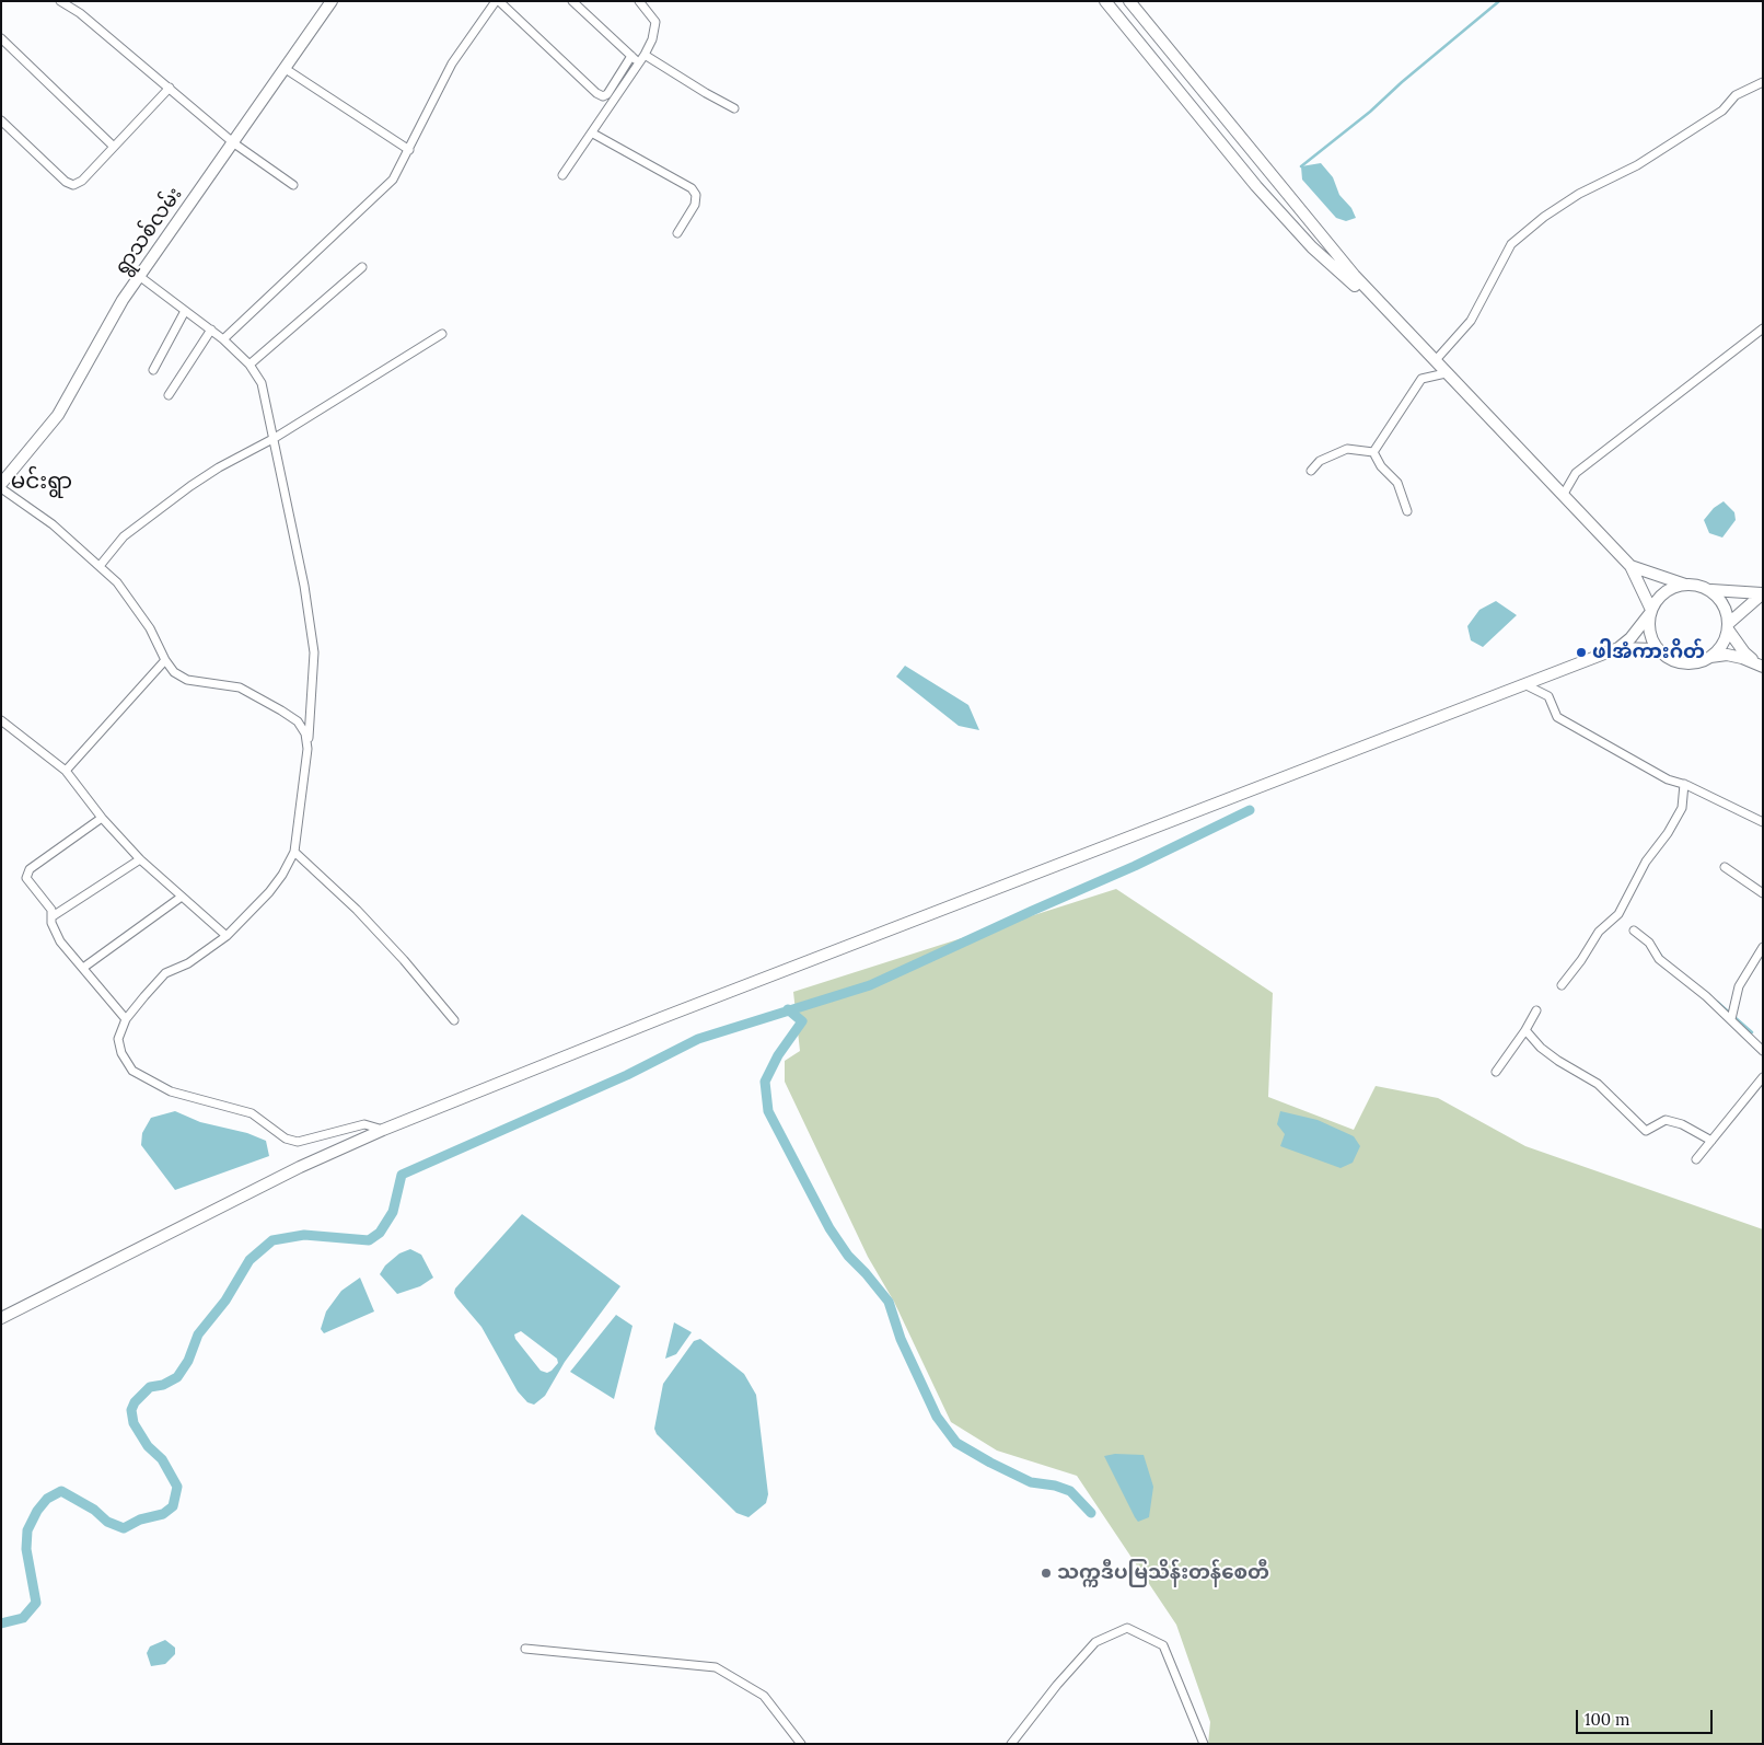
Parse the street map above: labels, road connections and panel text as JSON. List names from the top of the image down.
{
  "streets": {
    "main road": ["ရွာသစ်လမ်း"]
  },
  "districts": ["မင်းရွာ"],
  "places": ["ဖါအံကားဂိတ်", "သက္ကဒီပမြသိန်းတန်စေတီ"],
  "scale_bar": "100 m"
}
